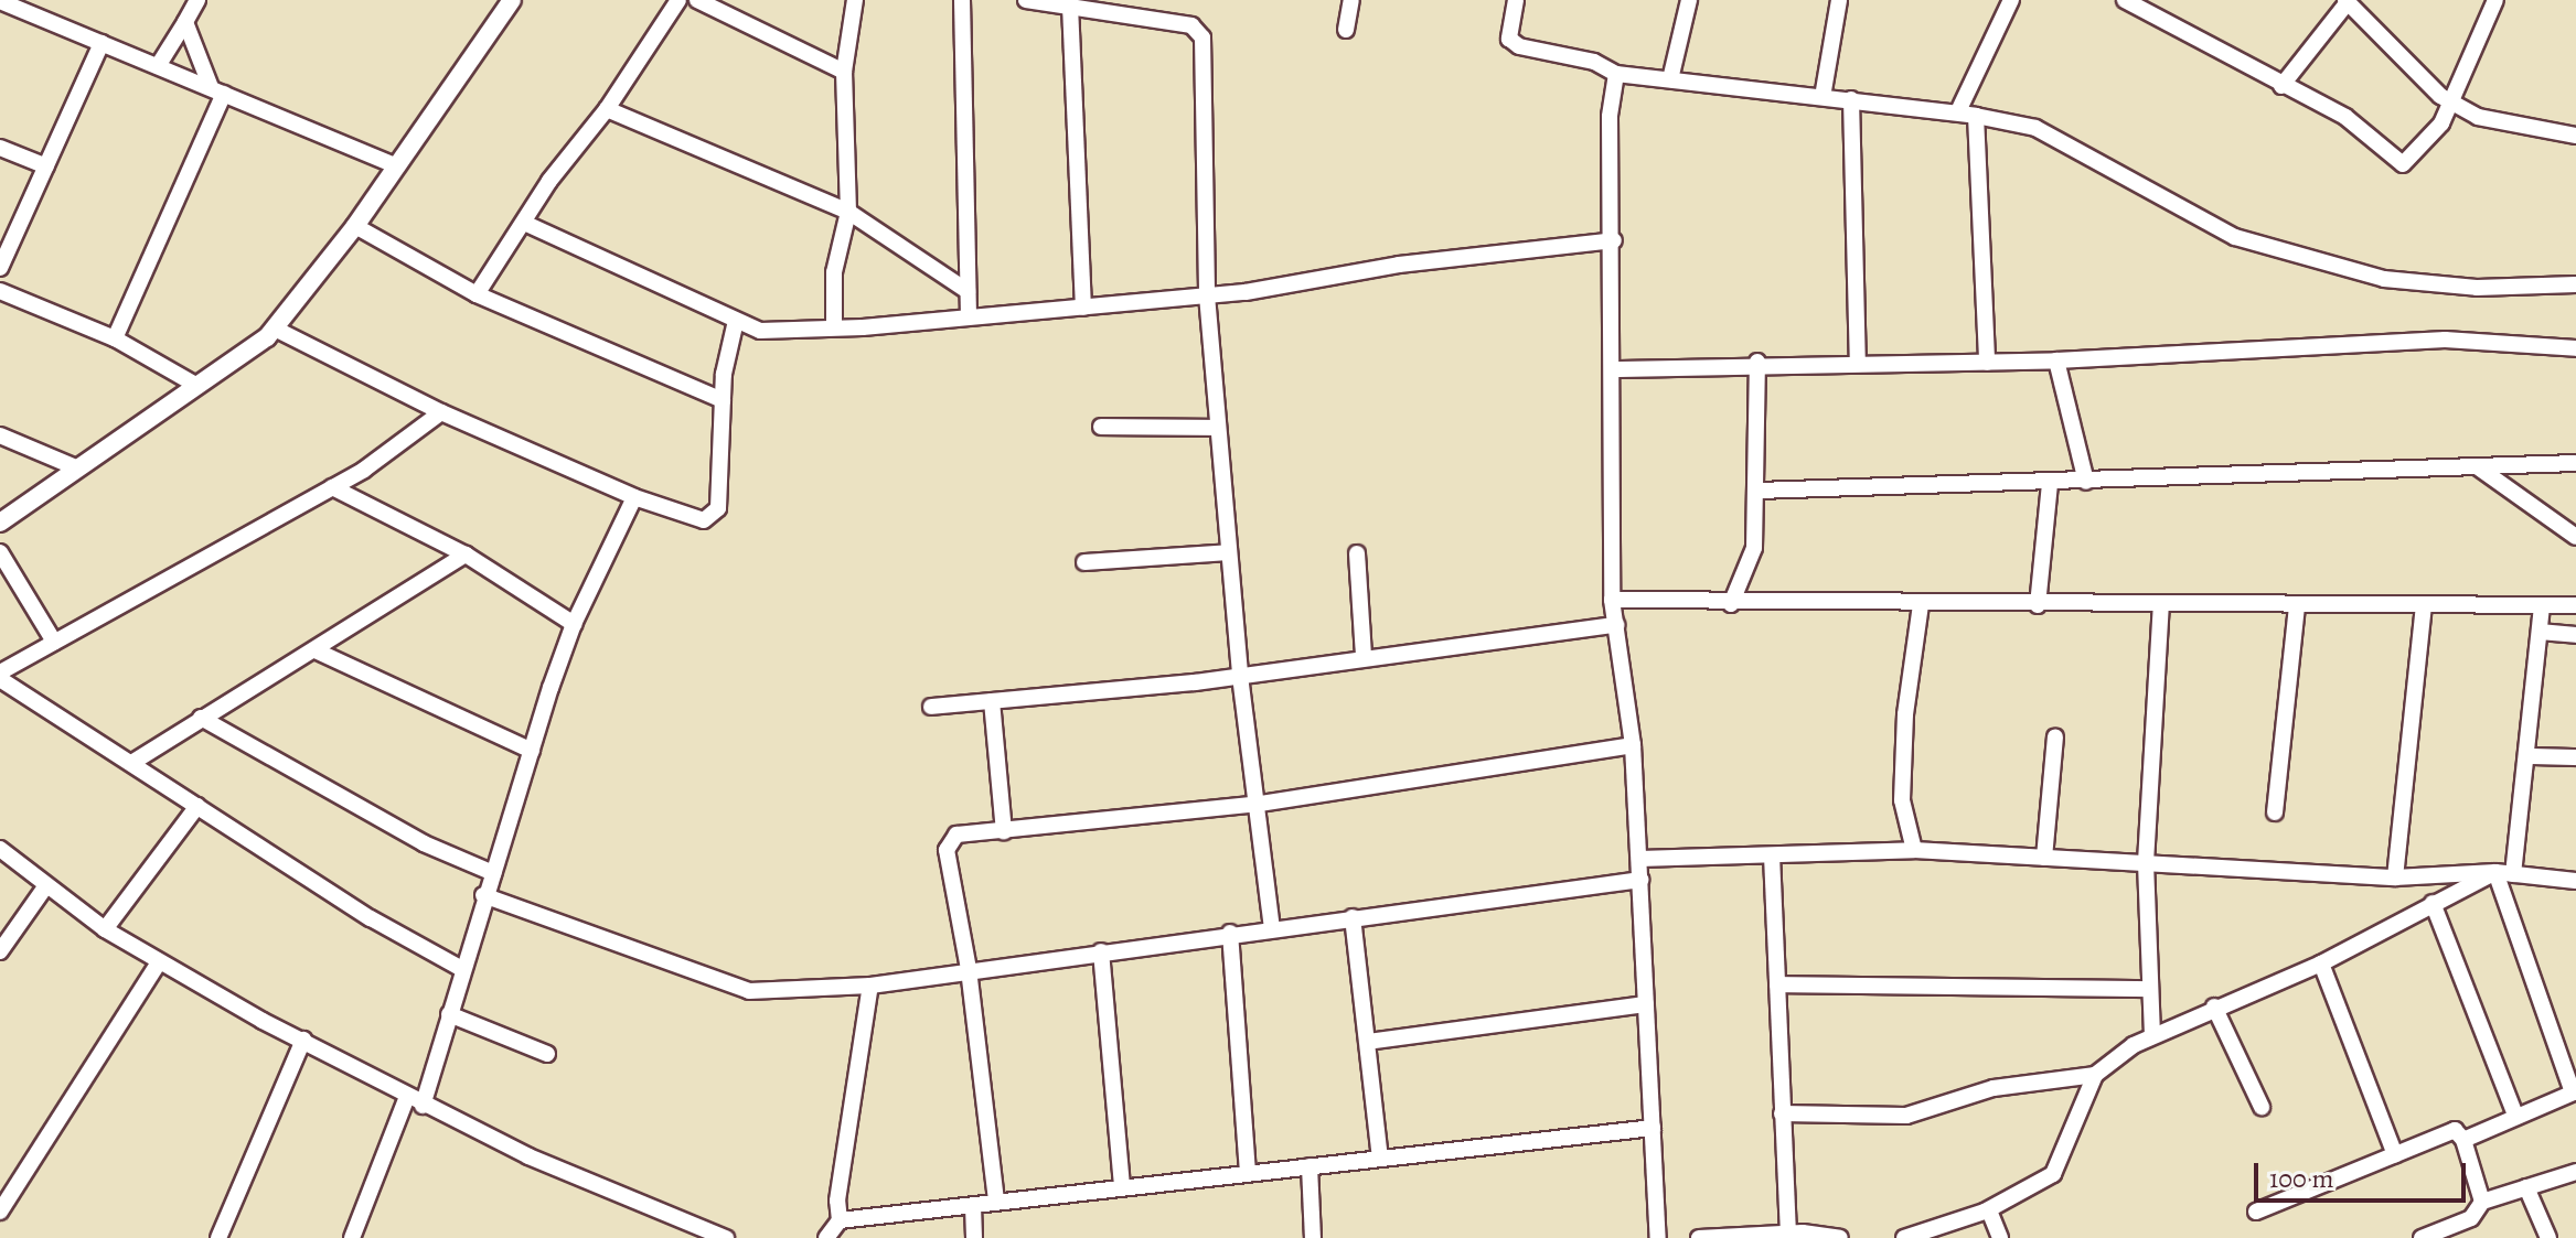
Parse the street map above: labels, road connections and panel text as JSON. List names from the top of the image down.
{
  "scale_bar": "100 m"
}
